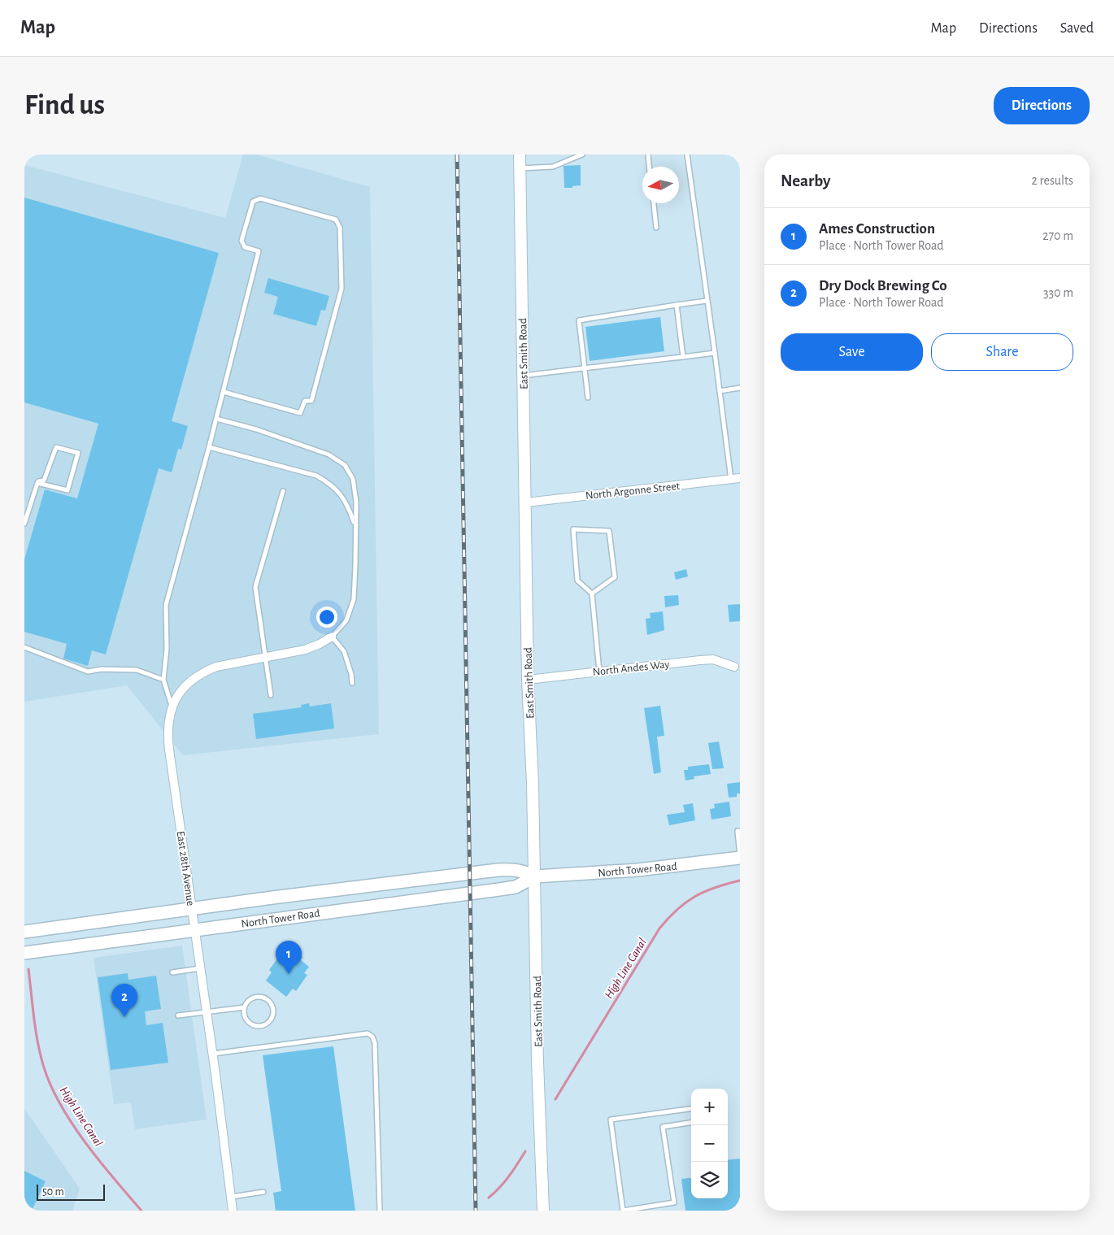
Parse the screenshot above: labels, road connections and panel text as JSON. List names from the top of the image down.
{
  "streets": {
    "main road": ["North Tower Road"],
    "street": [
      "East Smith Road",
      "North Argonne Street",
      "North Andes Way",
      "East 28th Avenue"
    ]
  },
  "crossings": [
    ["East Smith Road", "North Argonne Street"],
    ["East Smith Road", "North Andes Way"],
    ["East Smith Road", "North Tower Road"],
    ["East 28th Avenue", "North Tower Road"]
  ],
  "water": ["High Line Canal"],
  "scale_bar": "50 m",
  "north": "left",
  "page": {
    "header": "Map",
    "nav": ["Map", "Directions", "Saved"],
    "buttons": [
      "Directions",
      ["Save", "Share"]
    ],
    "title": "Find us",
    "heading": ["Nearby", "2 results"],
    "list": [
      {
        "mark": "1",
        "name": "Ames Construction",
        "note": "Place · North Tower Road",
        "value": "270 m"
      },
      {
        "mark": "2",
        "name": "Dry Dock Brewing Co",
        "note": "Place · North Tower Road",
        "value": "330 m"
      }
    ],
    "pins": ["1", "2"],
    "map_buttons": ["+", "−"],
    "scale": "50 m"
  }
}
